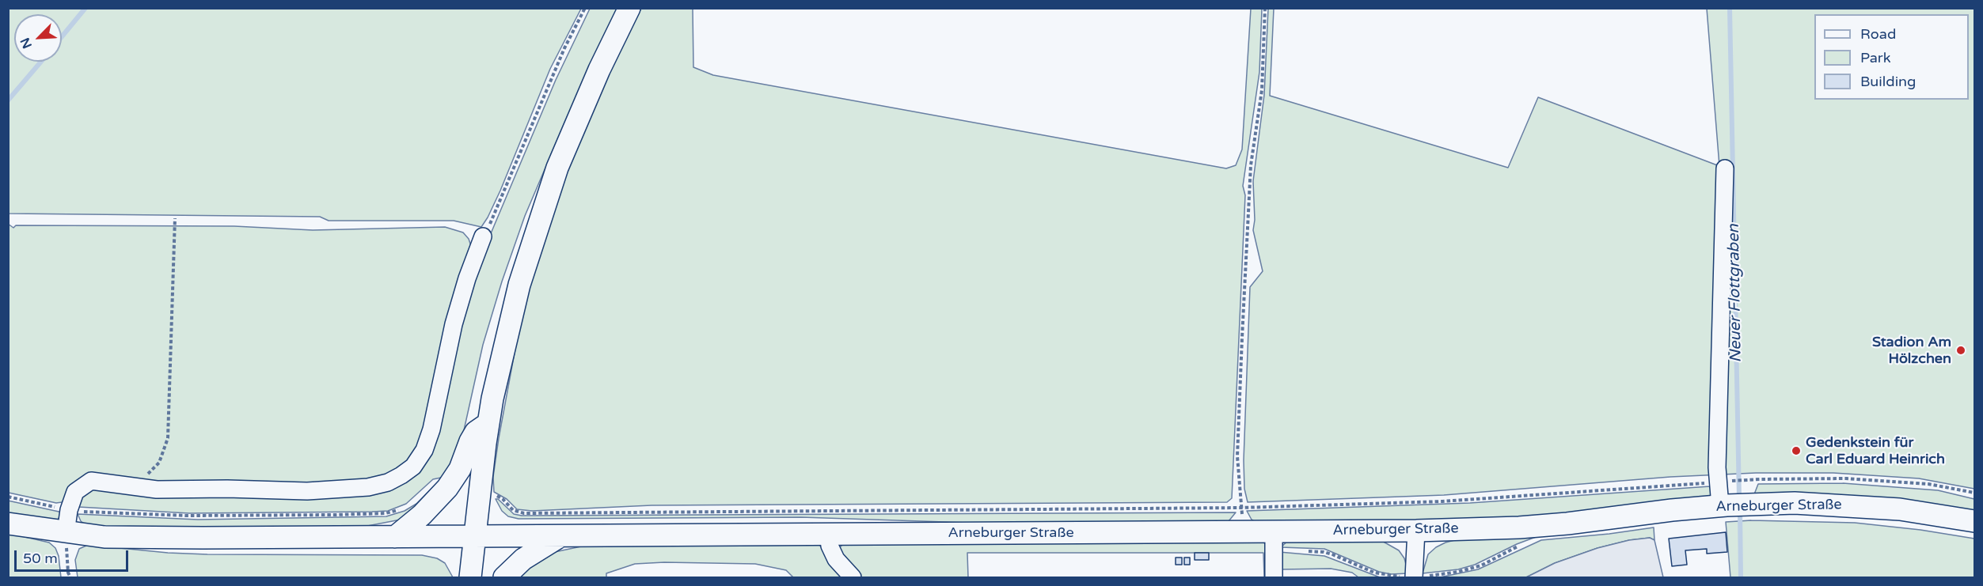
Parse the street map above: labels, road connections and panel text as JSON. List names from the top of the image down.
{
  "streets": {
    "main road": ["Arneburger Straße"]
  },
  "water": ["Neuer Flottgraben"],
  "places": ["Stadion Am Hölzchen", "Gedenkstein für Carl Eduard Heinrich"],
  "legend": ["Road", "Park", "Building"],
  "scale_bar": "50 m",
  "north": "bottom left"
}
